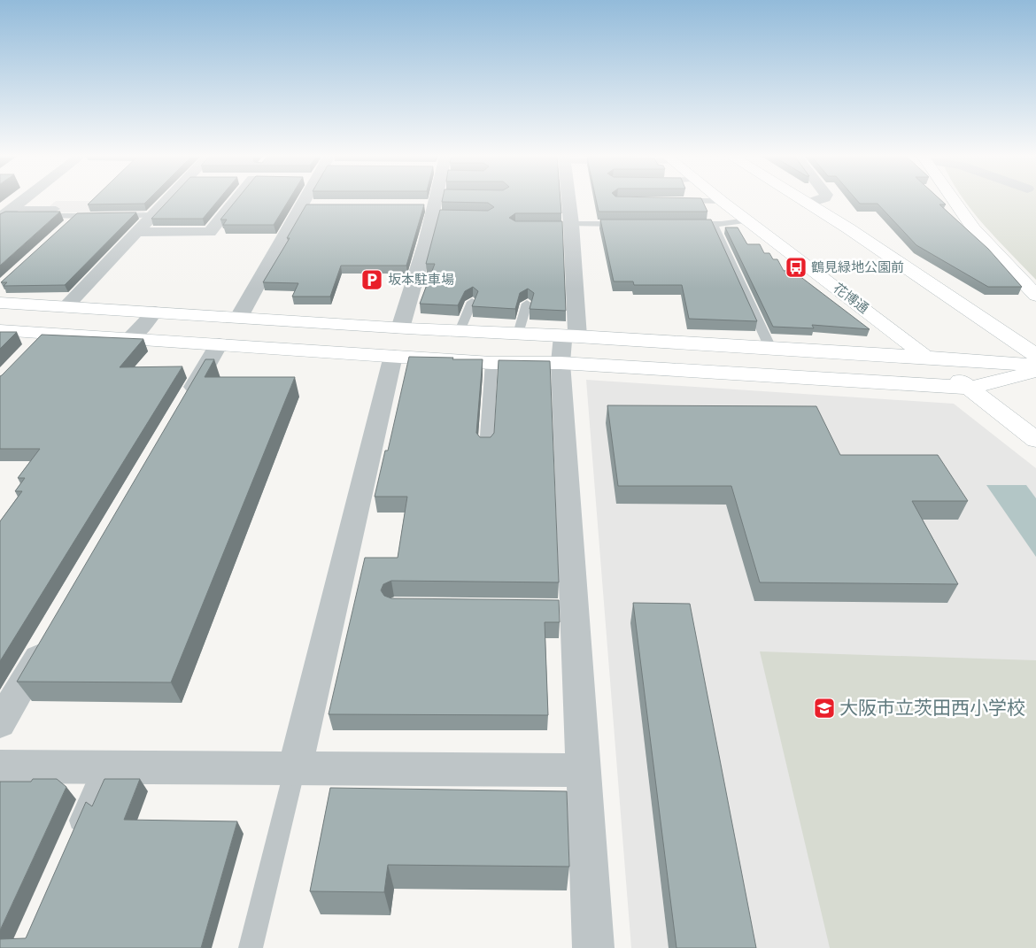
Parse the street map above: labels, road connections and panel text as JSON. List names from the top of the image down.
{
  "streets": {
    "street": ["花博通"]
  },
  "places": {
    "bus stop": ["鶴見緑地公園前"],
    "parking": ["坂本駐車場"],
    "school or university": ["大阪市立茨田西小学校"]
  }
}
